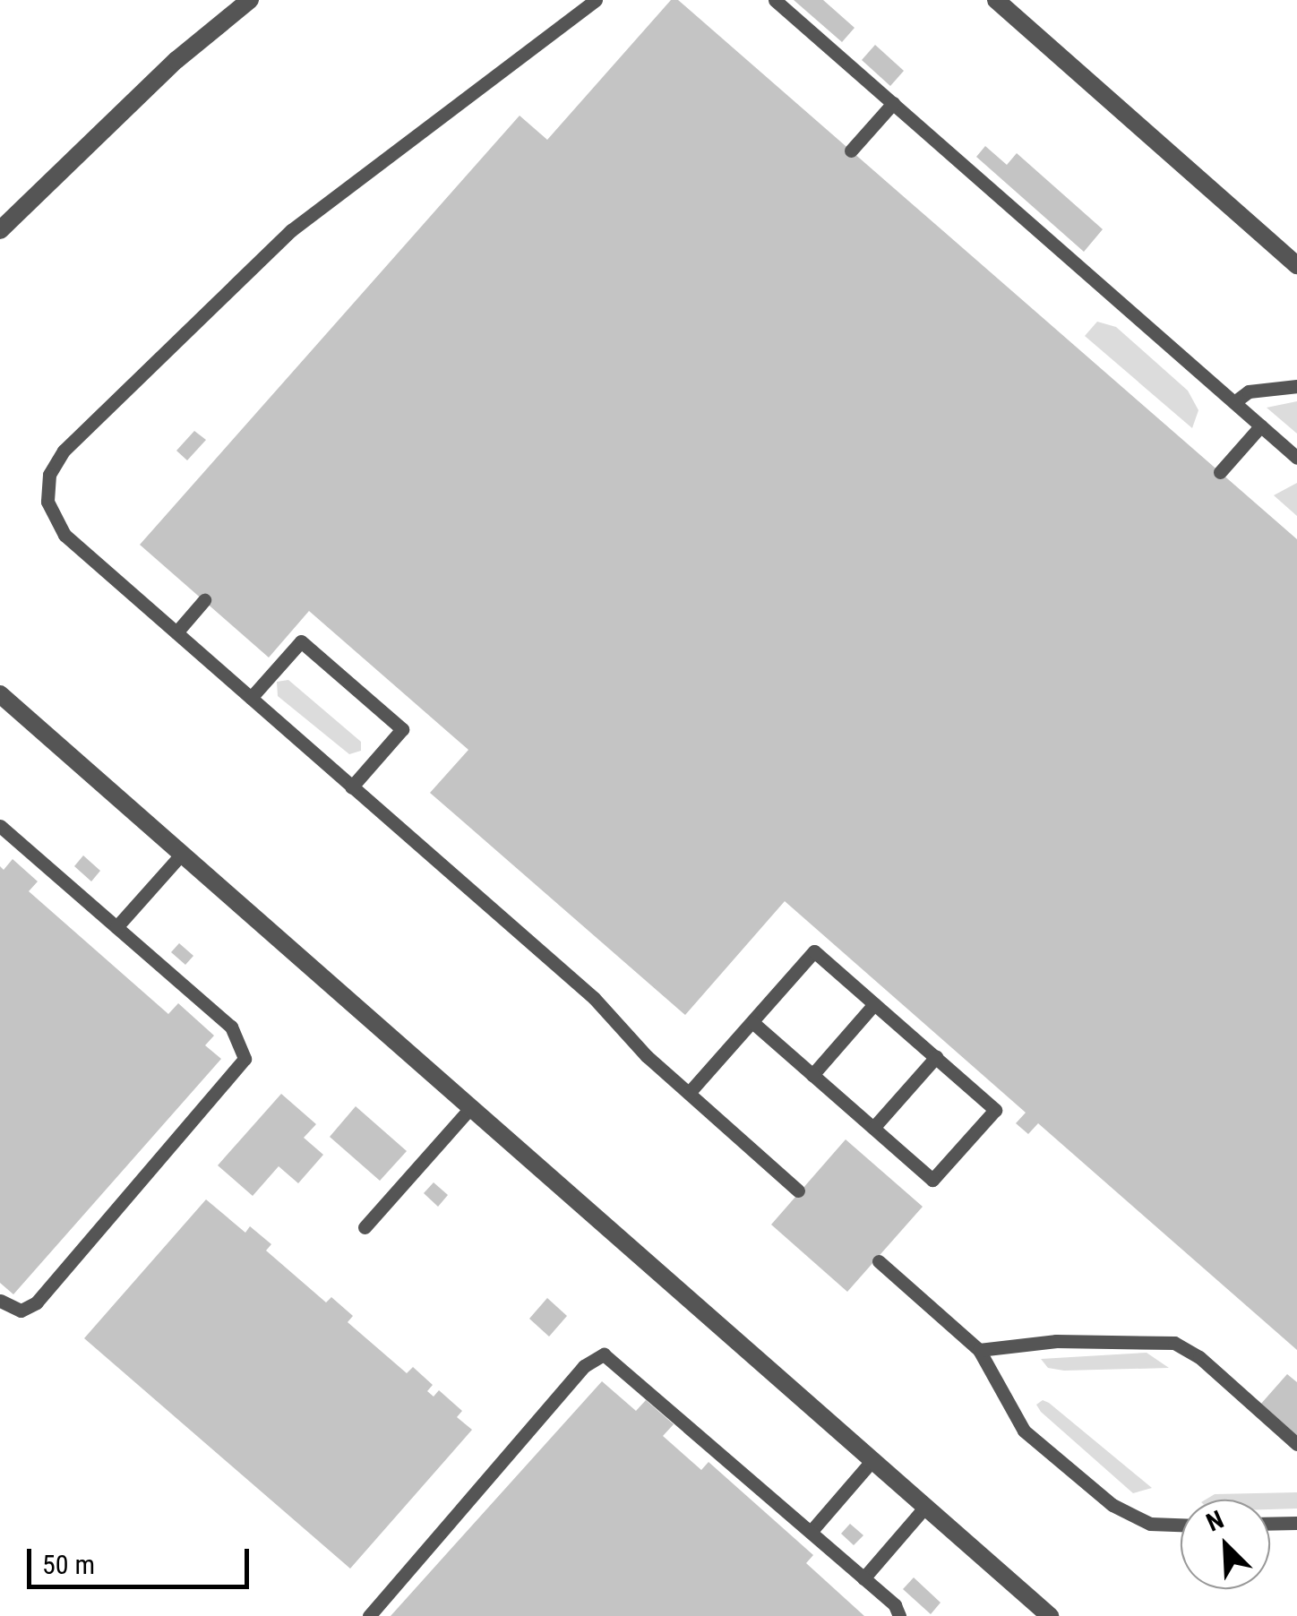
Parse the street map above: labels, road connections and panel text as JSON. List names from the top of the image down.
{
  "scale_bar": "50 m",
  "north": "top left"
}
